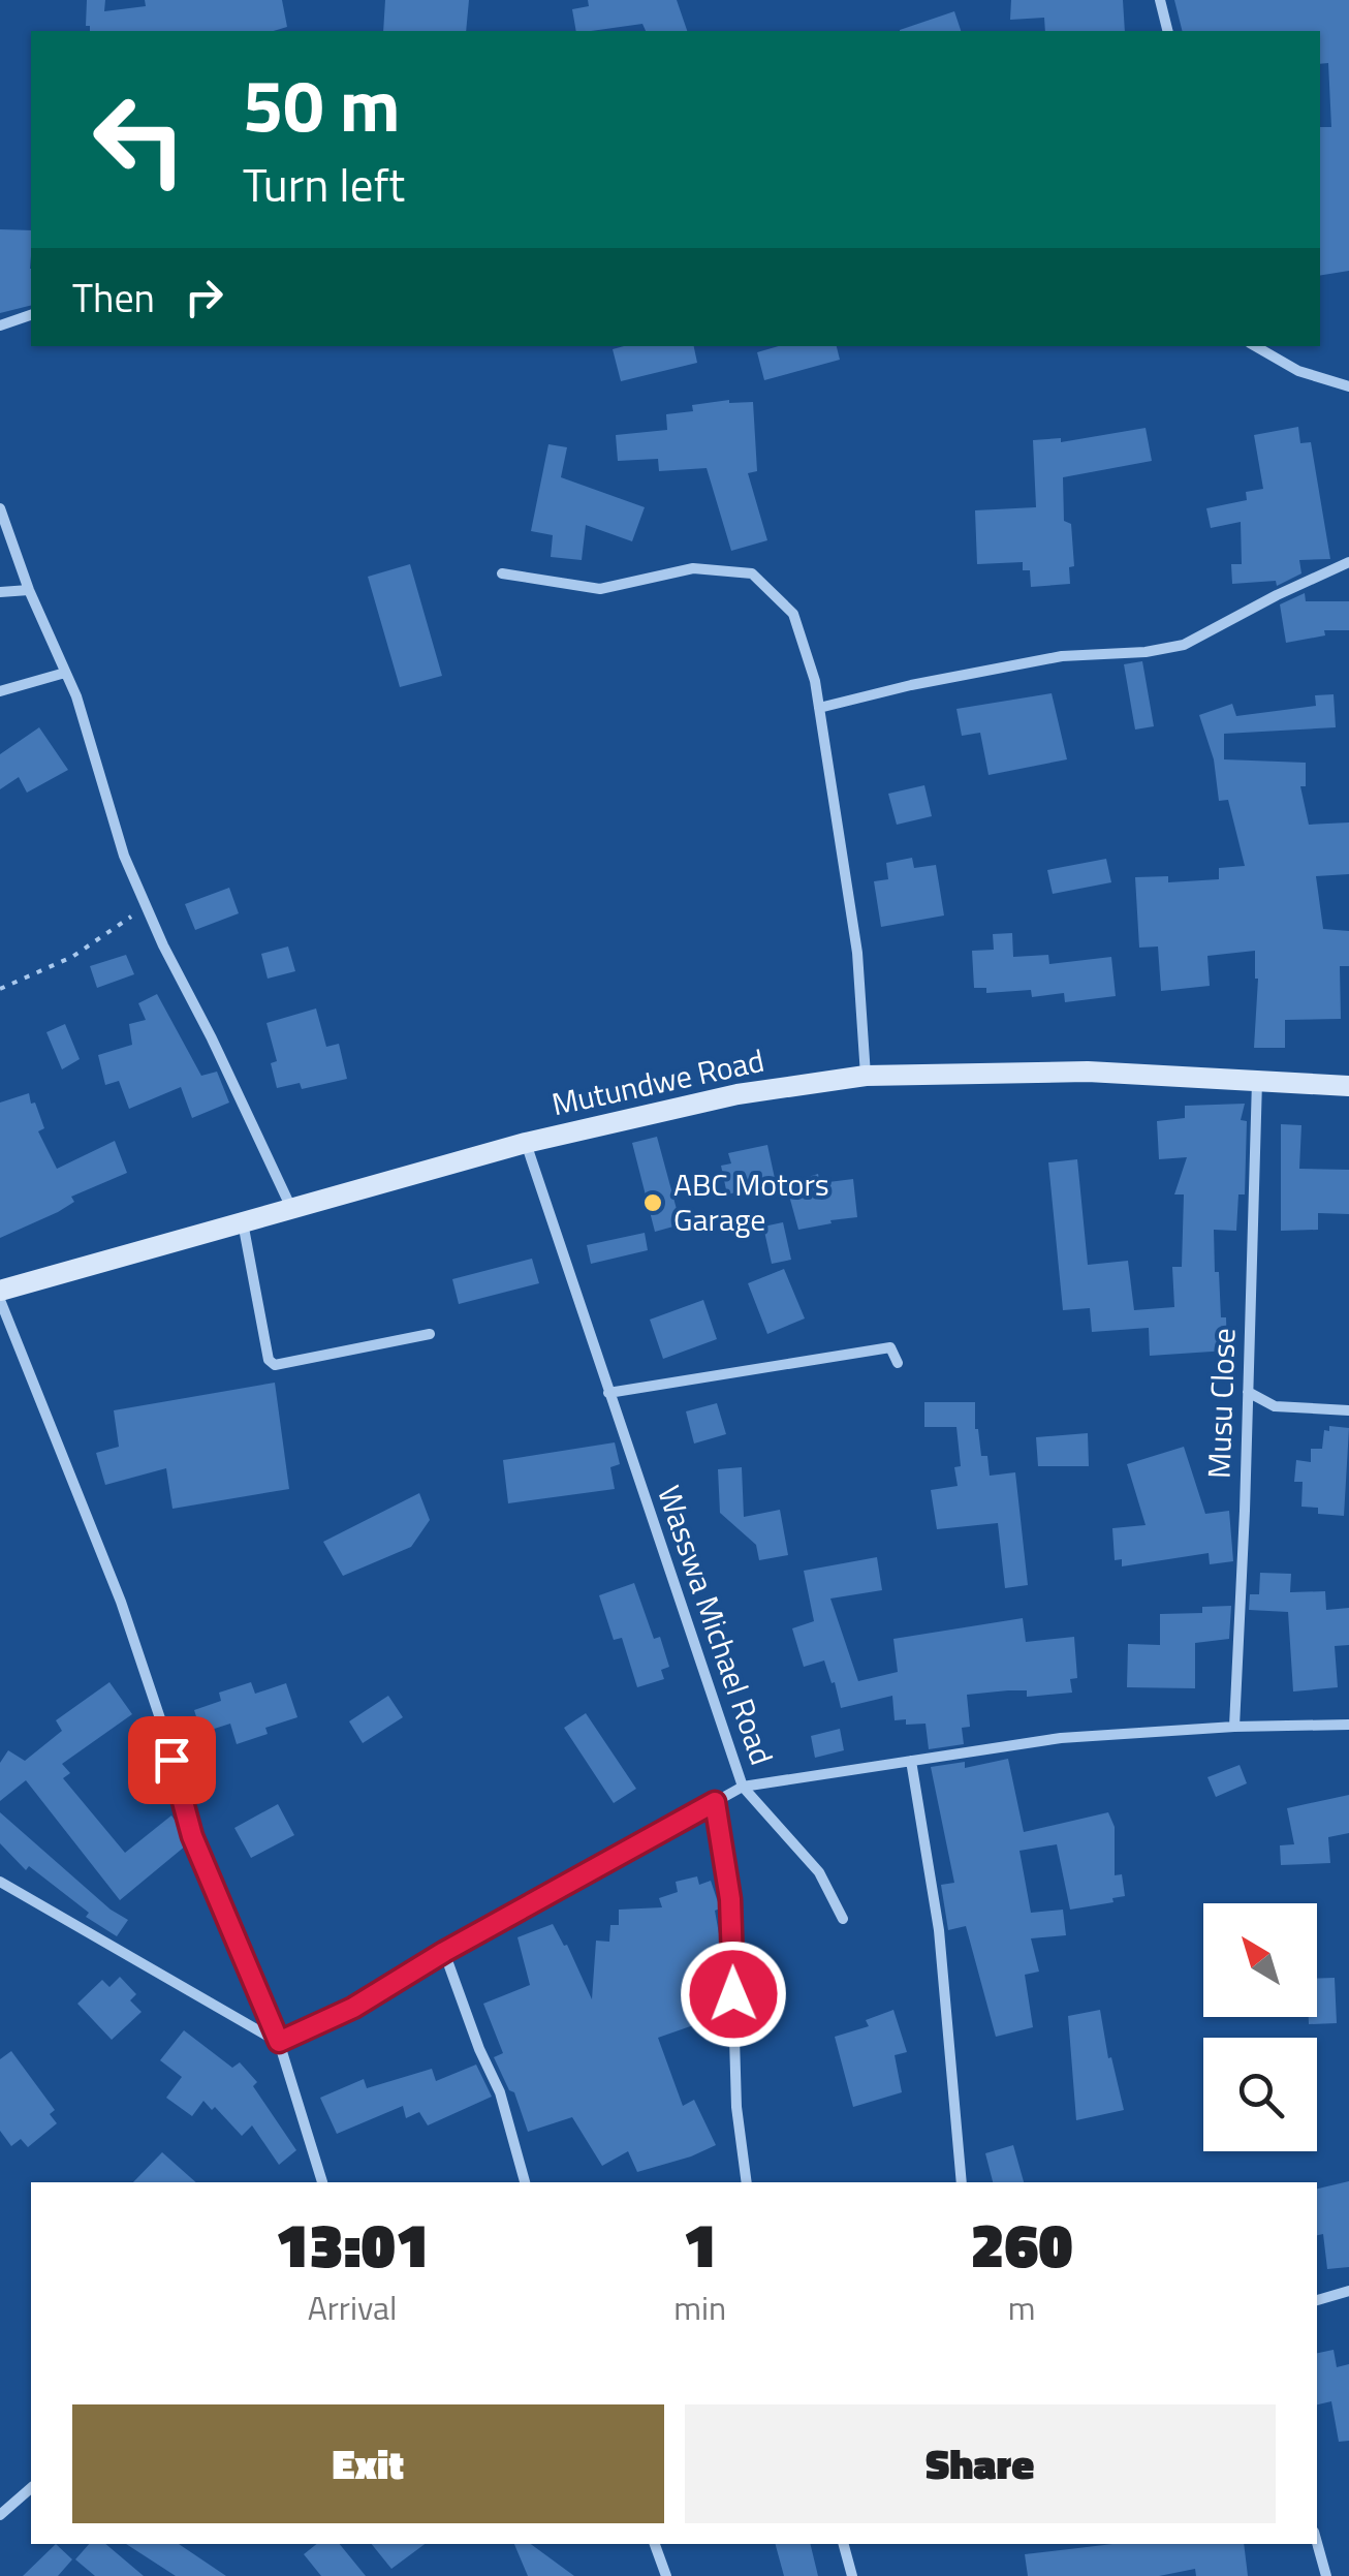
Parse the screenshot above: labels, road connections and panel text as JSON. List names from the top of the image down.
{
  "streets": {
    "main road": ["Mutundwe Road"],
    "street": ["Musu Close", "Wasswa Michael Road"]
  },
  "crossings": [
    ["Mutundwe Road", "Musu Close"],
    ["Mutundwe Road", "Wasswa Michael Road"]
  ],
  "places": ["ABC Motors Garage"],
  "north": "top left",
  "page": {
    "turn": ["50 m", "Turn left"],
    "then": "Then",
    "eta": [
      "13:01",
      "Arrival",
      "1",
      "min",
      "260",
      "m"
    ],
    "buttons": ["Exit", "Share"]
  }
}
